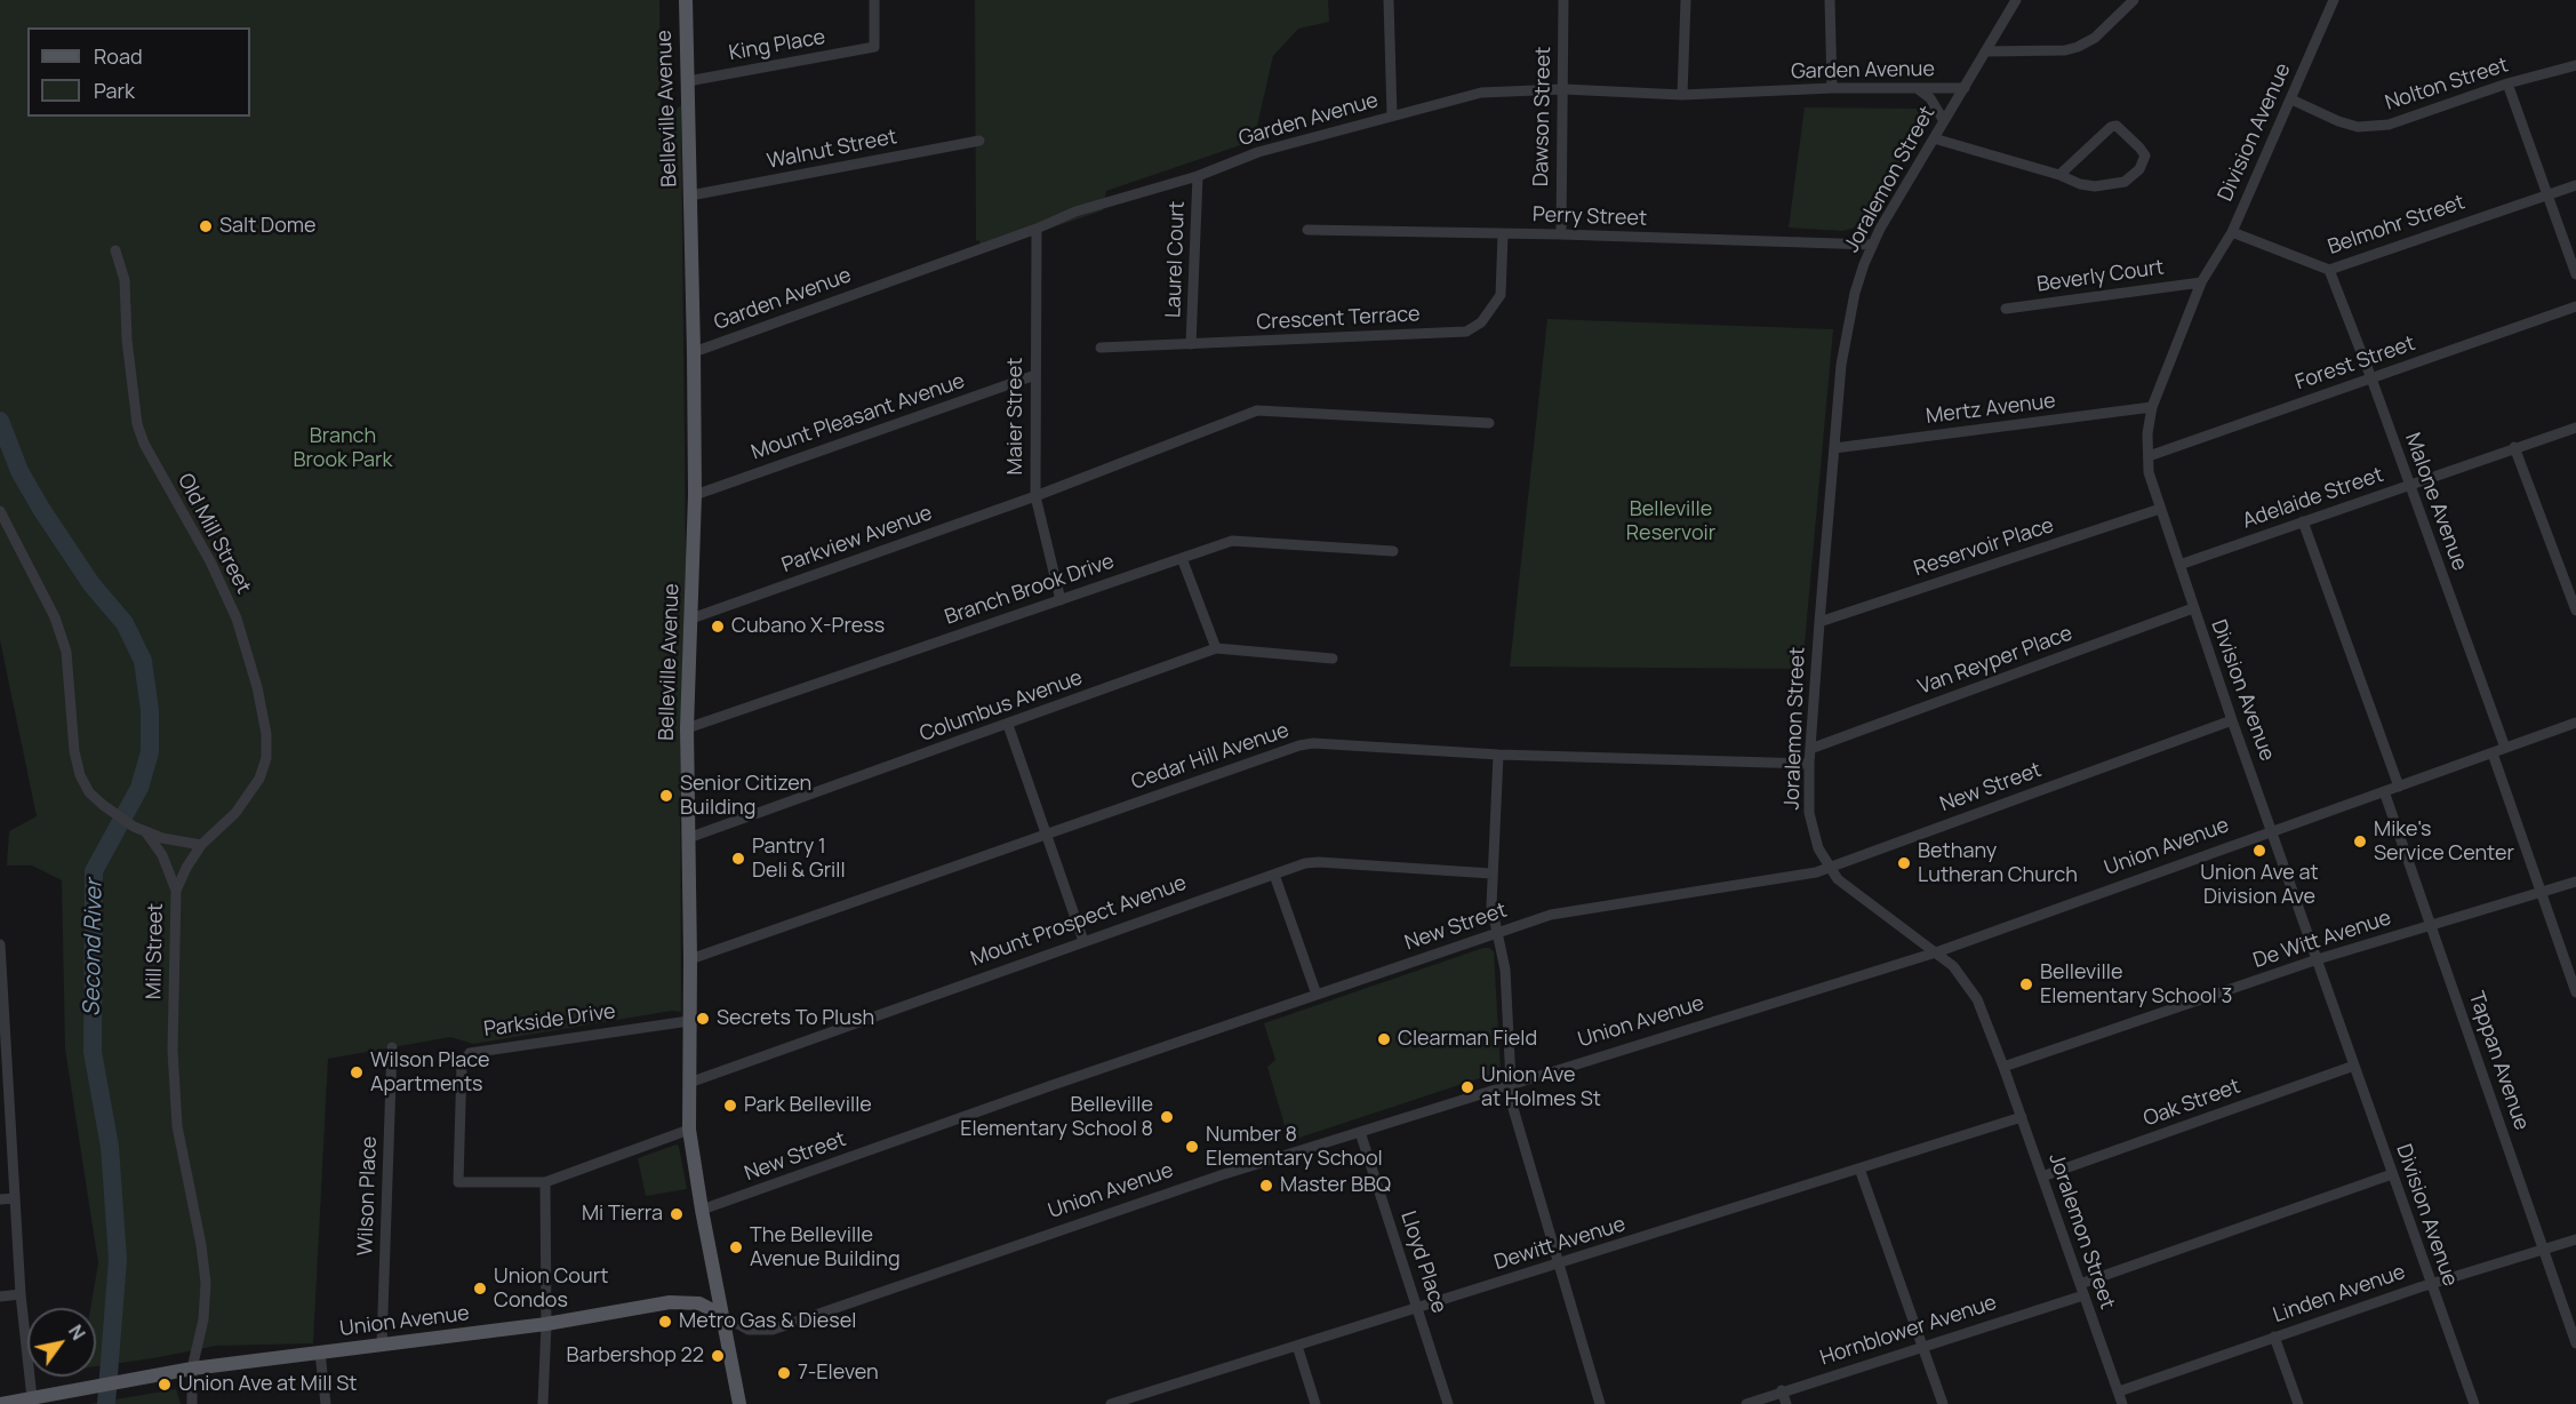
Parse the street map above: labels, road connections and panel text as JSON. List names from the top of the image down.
{
  "streets": {
    "main road": ["Belleville Avenue", "Union Avenue"],
    "street": [
      "King Place",
      "Garden Avenue",
      "Nolton Street",
      "Dawson Street",
      "Division Avenue",
      "Walnut Street",
      "Joralemon Street",
      "Perry Street",
      "Belmohr Street",
      "Laurel Court",
      "Beverly Court",
      "Crescent Terrace",
      "Forest Street",
      "Mertz Avenue",
      "Maier Street",
      "Mount Pleasant Avenue",
      "Adelaide Street",
      "Malone Avenue",
      "Old Mill Street",
      "Parkview Avenue",
      "Reservoir Place",
      "Branch Brook Drive",
      "Van Reyper Place",
      "Columbus Avenue",
      "Cedar Hill Avenue",
      "New Street",
      "Mount Prospect Avenue",
      "De Witt Avenue",
      "Mill Street",
      "Parkside Drive",
      "Tappan Avenue",
      "Oak Street",
      "Wilson Place",
      "Dewitt Avenue",
      "Lloyd Place",
      "Linden Avenue",
      "Hornblower Avenue"
    ]
  },
  "crossings": [
    ["King Place", "Belleville Avenue"],
    ["Garden Avenue", "Belleville Avenue"],
    ["Garden Avenue", "Dawson Street"],
    ["Garden Avenue", "Joralemon Street"],
    ["Garden Avenue", "Laurel Court"],
    ["Garden Avenue", "Maier Street"],
    ["Nolton Street", "Division Avenue"],
    ["Belleville Avenue", "Walnut Street"],
    ["Belleville Avenue", "Mount Pleasant Avenue"],
    ["Belleville Avenue", "Parkview Avenue"],
    ["Belleville Avenue", "Branch Brook Drive"],
    ["Belleville Avenue", "Columbus Avenue"],
    ["Belleville Avenue", "Cedar Hill Avenue"],
    ["Belleville Avenue", "New Street"],
    ["Belleville Avenue", "Union Avenue"],
    ["Belleville Avenue", "Mount Prospect Avenue"],
    ["Belleville Avenue", "Parkside Drive"],
    ["Dawson Street", "Perry Street"],
    ["Division Avenue", "Belmohr Street"],
    ["Division Avenue", "Beverly Court"],
    ["Division Avenue", "Forest Street"],
    ["Division Avenue", "Mertz Avenue"],
    ["Division Avenue", "Adelaide Street"],
    ["Division Avenue", "Reservoir Place"],
    ["Division Avenue", "Van Reyper Place"],
    ["Division Avenue", "New Street"],
    ["Division Avenue", "Union Avenue"],
    ["Division Avenue", "De Witt Avenue"],
    ["Division Avenue", "Oak Street"],
    ["Division Avenue", "Linden Avenue"],
    ["Division Avenue", "Hornblower Avenue"],
    ["Joralemon Street", "Perry Street"],
    ["Joralemon Street", "Mertz Avenue"],
    ["Joralemon Street", "Reservoir Place"],
    ["Joralemon Street", "Van Reyper Place"],
    ["Joralemon Street", "Cedar Hill Avenue"],
    ["Joralemon Street", "New Street"],
    ["Joralemon Street", "Union Avenue"],
    ["Joralemon Street", "De Witt Avenue"],
    ["Joralemon Street", "Oak Street"],
    ["Joralemon Street", "Dewitt Avenue"],
    ["Joralemon Street", "Linden Avenue"],
    ["Joralemon Street", "Hornblower Avenue"],
    ["Perry Street", "Crescent Terrace"],
    ["Belmohr Street", "Malone Avenue"],
    ["Laurel Court", "Crescent Terrace"],
    ["Forest Street", "Malone Avenue"],
    ["Maier Street", "Mount Pleasant Avenue"],
    ["Maier Street", "Parkview Avenue"],
    ["Maier Street", "Branch Brook Drive"],
    ["Adelaide Street", "Malone Avenue"],
    ["Malone Avenue", "Union Avenue"],
    ["Old Mill Street", "Mill Street"],
    ["Union Avenue", "Mill Street"],
    ["Union Avenue", "Tappan Avenue"],
    ["Union Avenue", "Wilson Place"],
    ["Union Avenue", "Lloyd Place"],
    ["De Witt Avenue", "Tappan Avenue"],
    ["Tappan Avenue", "Linden Avenue"],
    ["Dewitt Avenue", "Lloyd Place"]
  ],
  "water": ["Second River"],
  "parks": ["Branch Brook Park", "Belleville Reservoir"],
  "places": [
    "Salt Dome",
    "Cubano X-Press",
    "Senior Citizen Building",
    "Mike's Service Center",
    "Union Ave at Division Ave",
    "Pantry 1 Deli & Grill",
    "Bethany Lutheran Church",
    "Belleville Elementary School 3",
    "Secrets To Plush",
    "Clearman Field",
    "Wilson Place Apartments",
    "Union Ave at Holmes St",
    "Park Belleville",
    "Belleville Elementary School 8",
    "Number 8 Elementary School",
    "Master BBQ",
    "Mi Tierra",
    "The Belleville Avenue Building",
    "Union Court Condos",
    "Metro Gas & Diesel",
    "Barbershop 22",
    "7-Eleven",
    "Union Ave at Mill St"
  ],
  "legend": ["Road", "Park"],
  "north": "top right"
}
